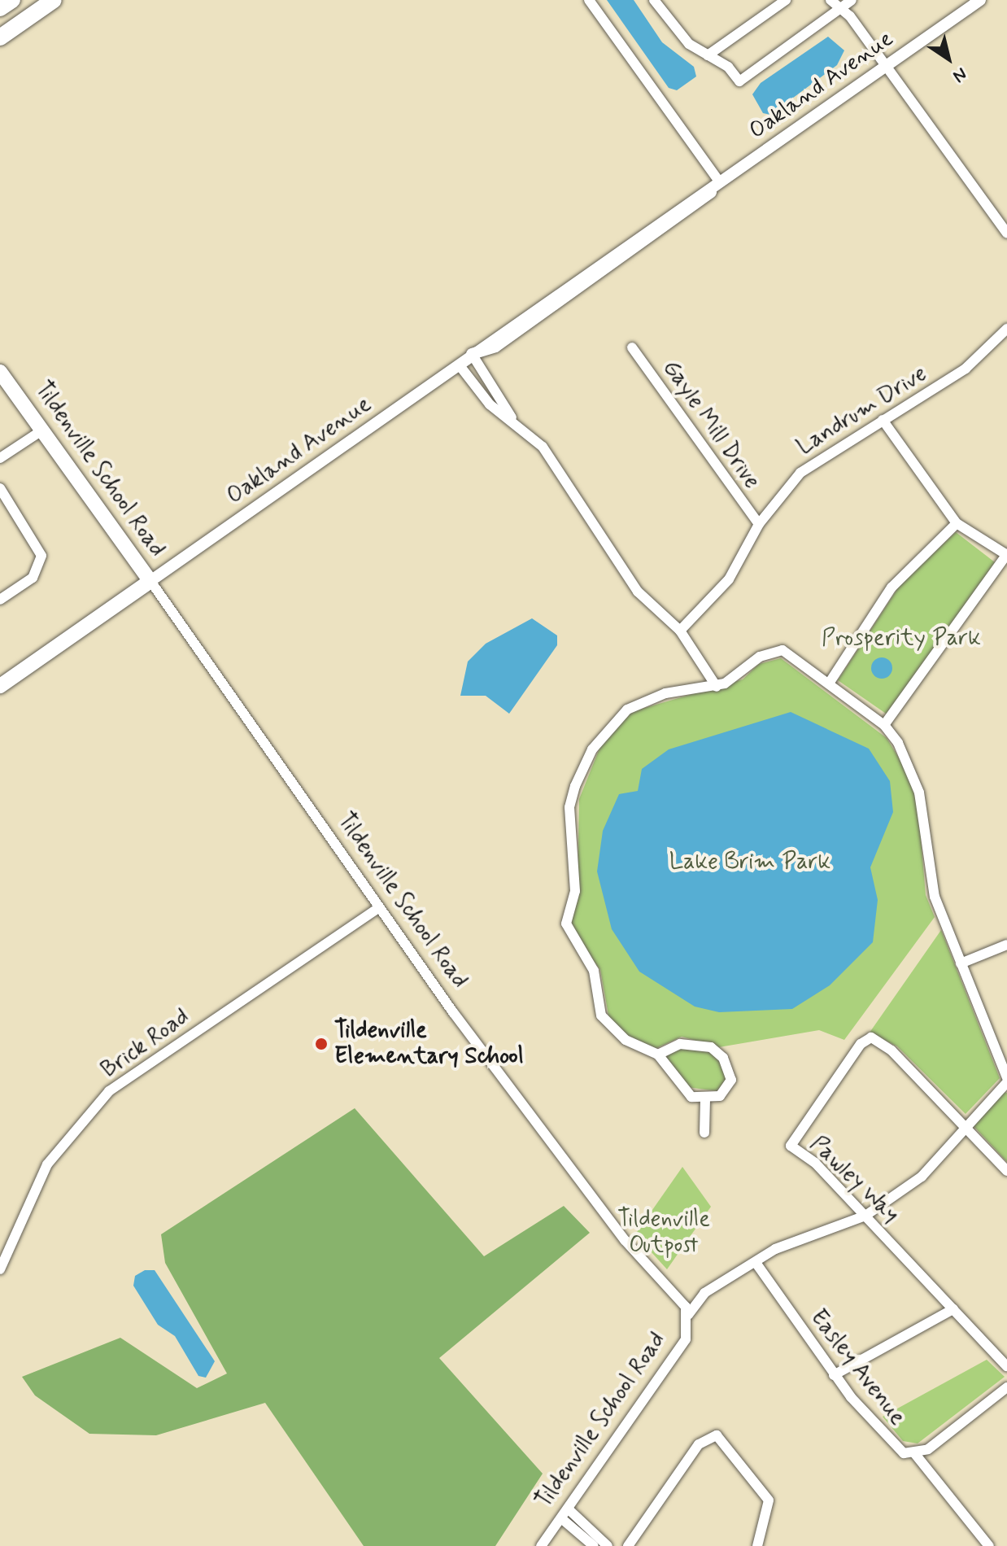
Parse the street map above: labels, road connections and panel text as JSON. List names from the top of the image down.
{
  "streets": {
    "main road": ["Tildenville School Road"],
    "street": [
      "Oakland Avenue",
      "Landrum Drive",
      "Gayle Mill Drive",
      "Brick Road",
      "Pawley Way",
      "Easley Avenue"
    ]
  },
  "crossings": [
    ["Oakland Avenue", "Tildenville School Road"],
    ["Landrum Drive", "Gayle Mill Drive"],
    ["Tildenville School Road", "Brick Road"]
  ],
  "parks": ["Prosperity Park", "Lake Brim Park", "Tildenville Outpost"],
  "places": ["Tildenville Elementary School"],
  "north": "bottom right"
}
